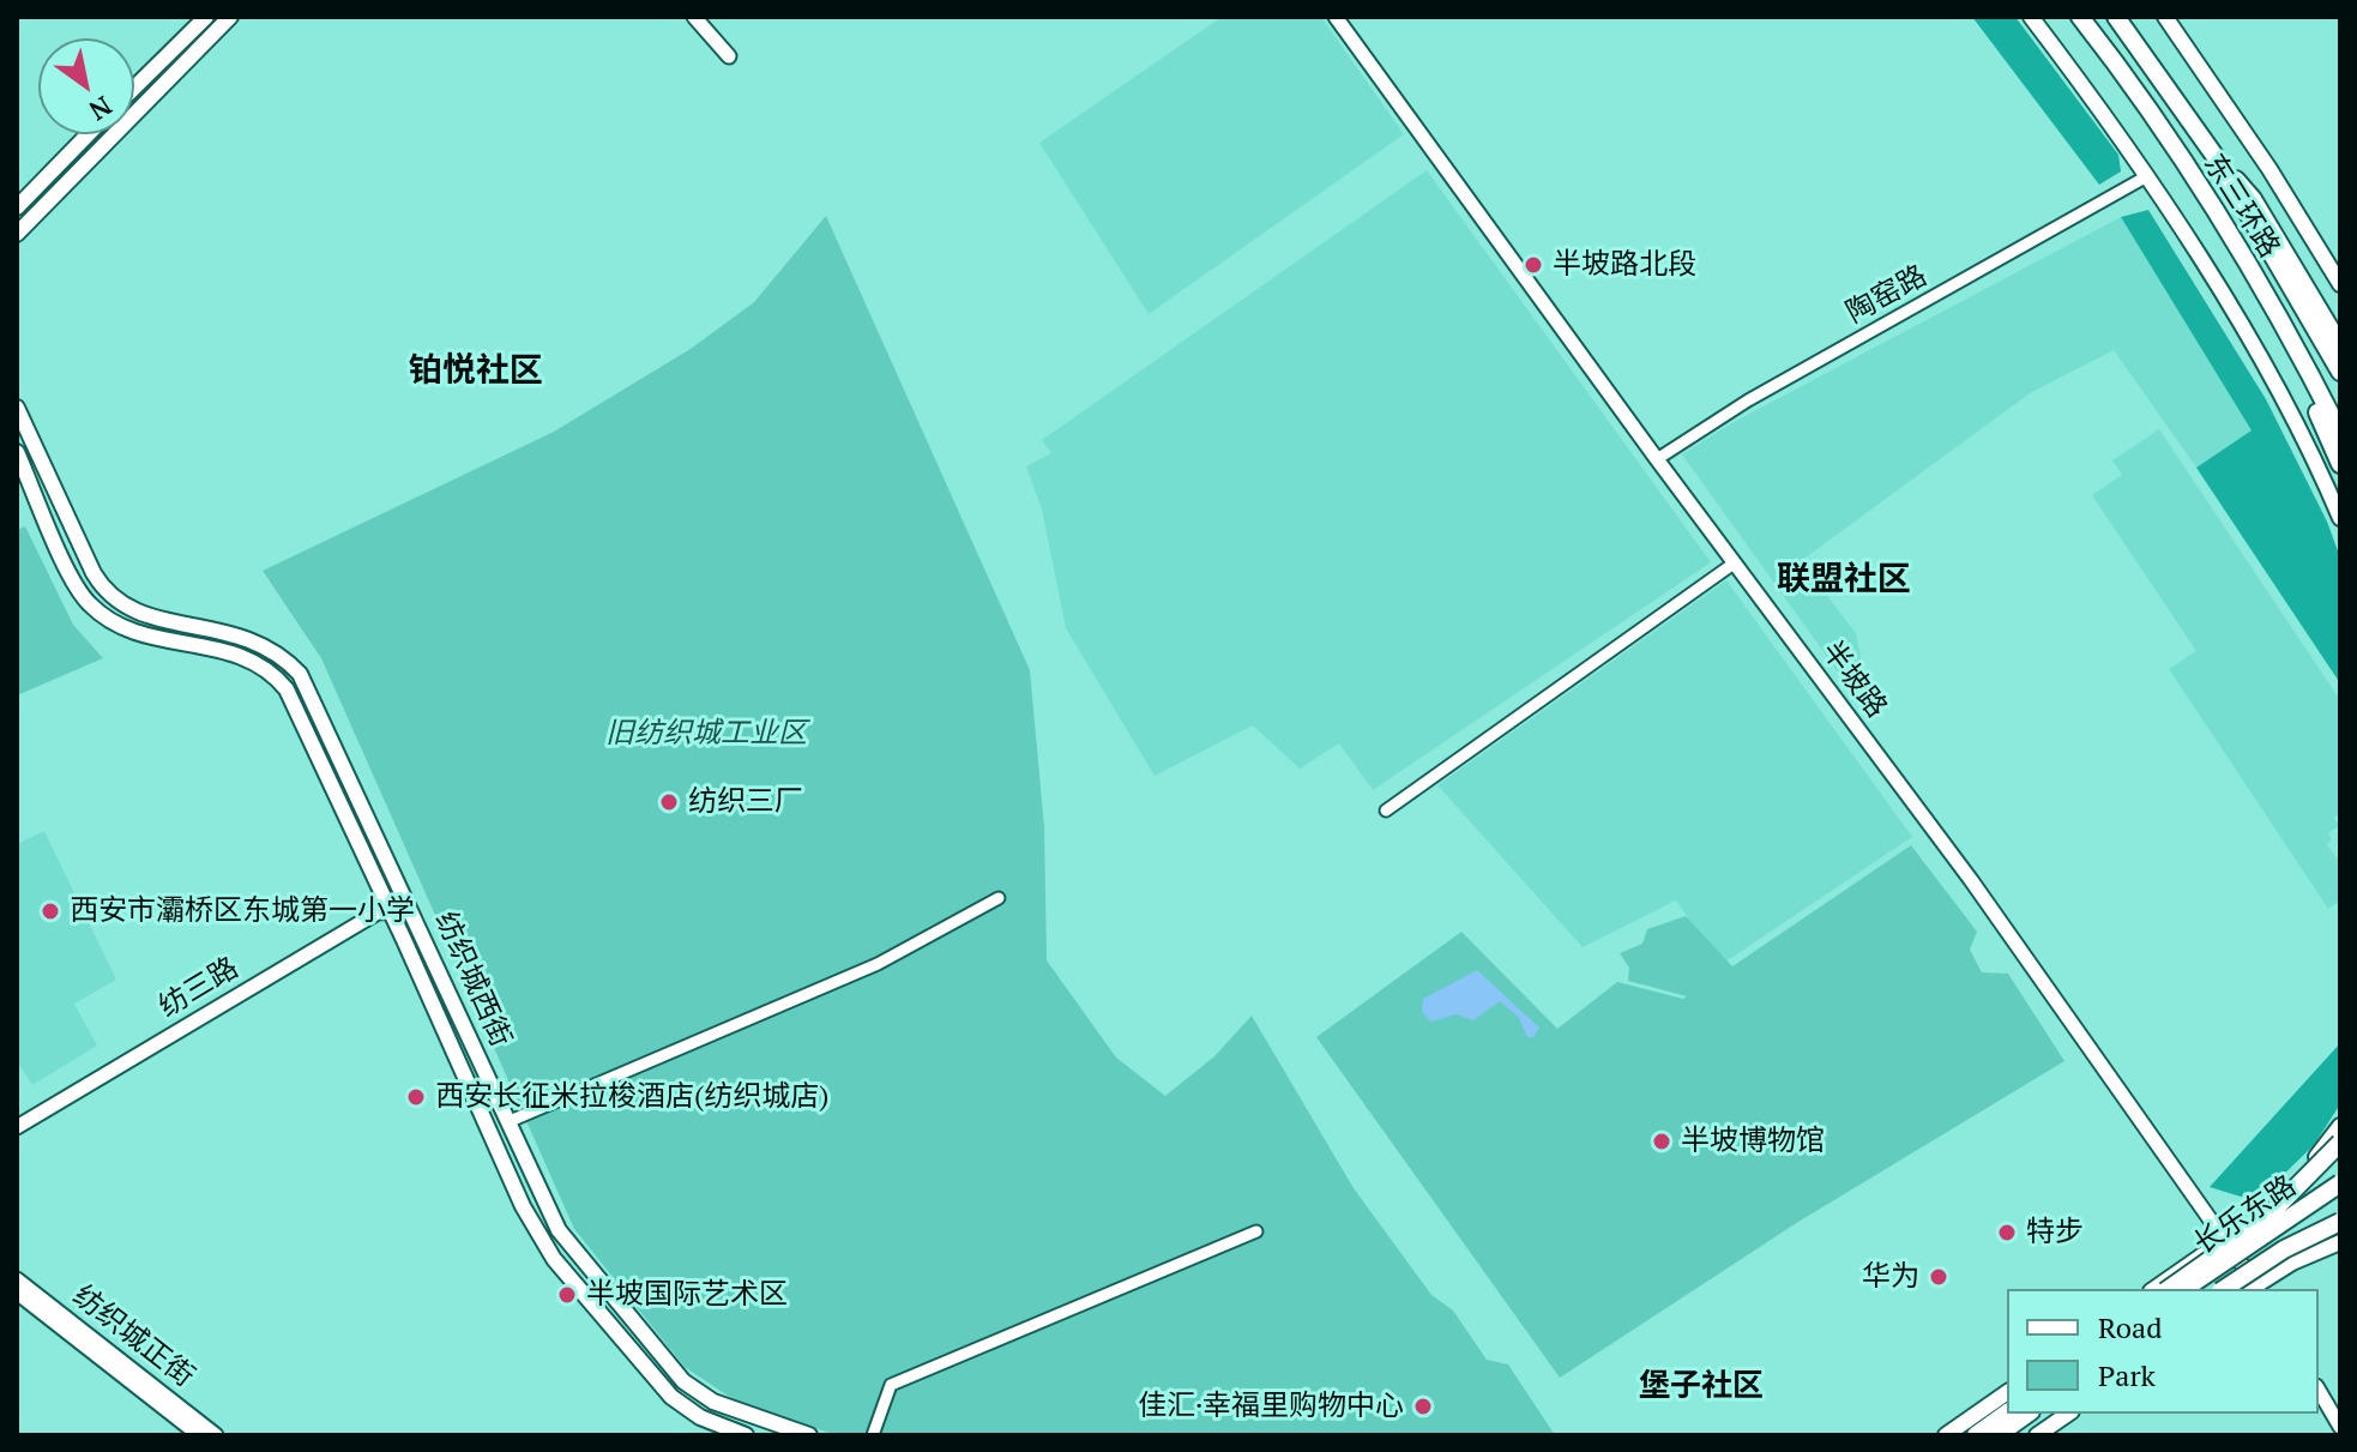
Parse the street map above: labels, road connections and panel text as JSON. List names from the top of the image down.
{
  "streets": {
    "main road": ["东三环路", "纺织城西街", "长乐东路"],
    "street": [
      "陶窑路",
      "半坡路",
      "纺三路",
      "纺织城正街"
    ]
  },
  "crossings": [
    ["陶窑路", "半坡路"],
    ["纺织城西街", "纺三路"]
  ],
  "districts": ["铂悦社区", "联盟社区", "堡子社区"],
  "parks": ["旧纺织城工业区"],
  "places": [
    "半坡路北段",
    "纺织三厂",
    "西安市灞桥区东城第一小学",
    "西安长征米拉梭酒店(纺织城店)",
    "半坡博物馆",
    "特步",
    "华为",
    "半坡国际艺术区",
    "佳汇·幸福里购物中心"
  ],
  "legend": ["Road", "Park"],
  "north": "bottom right"
}
